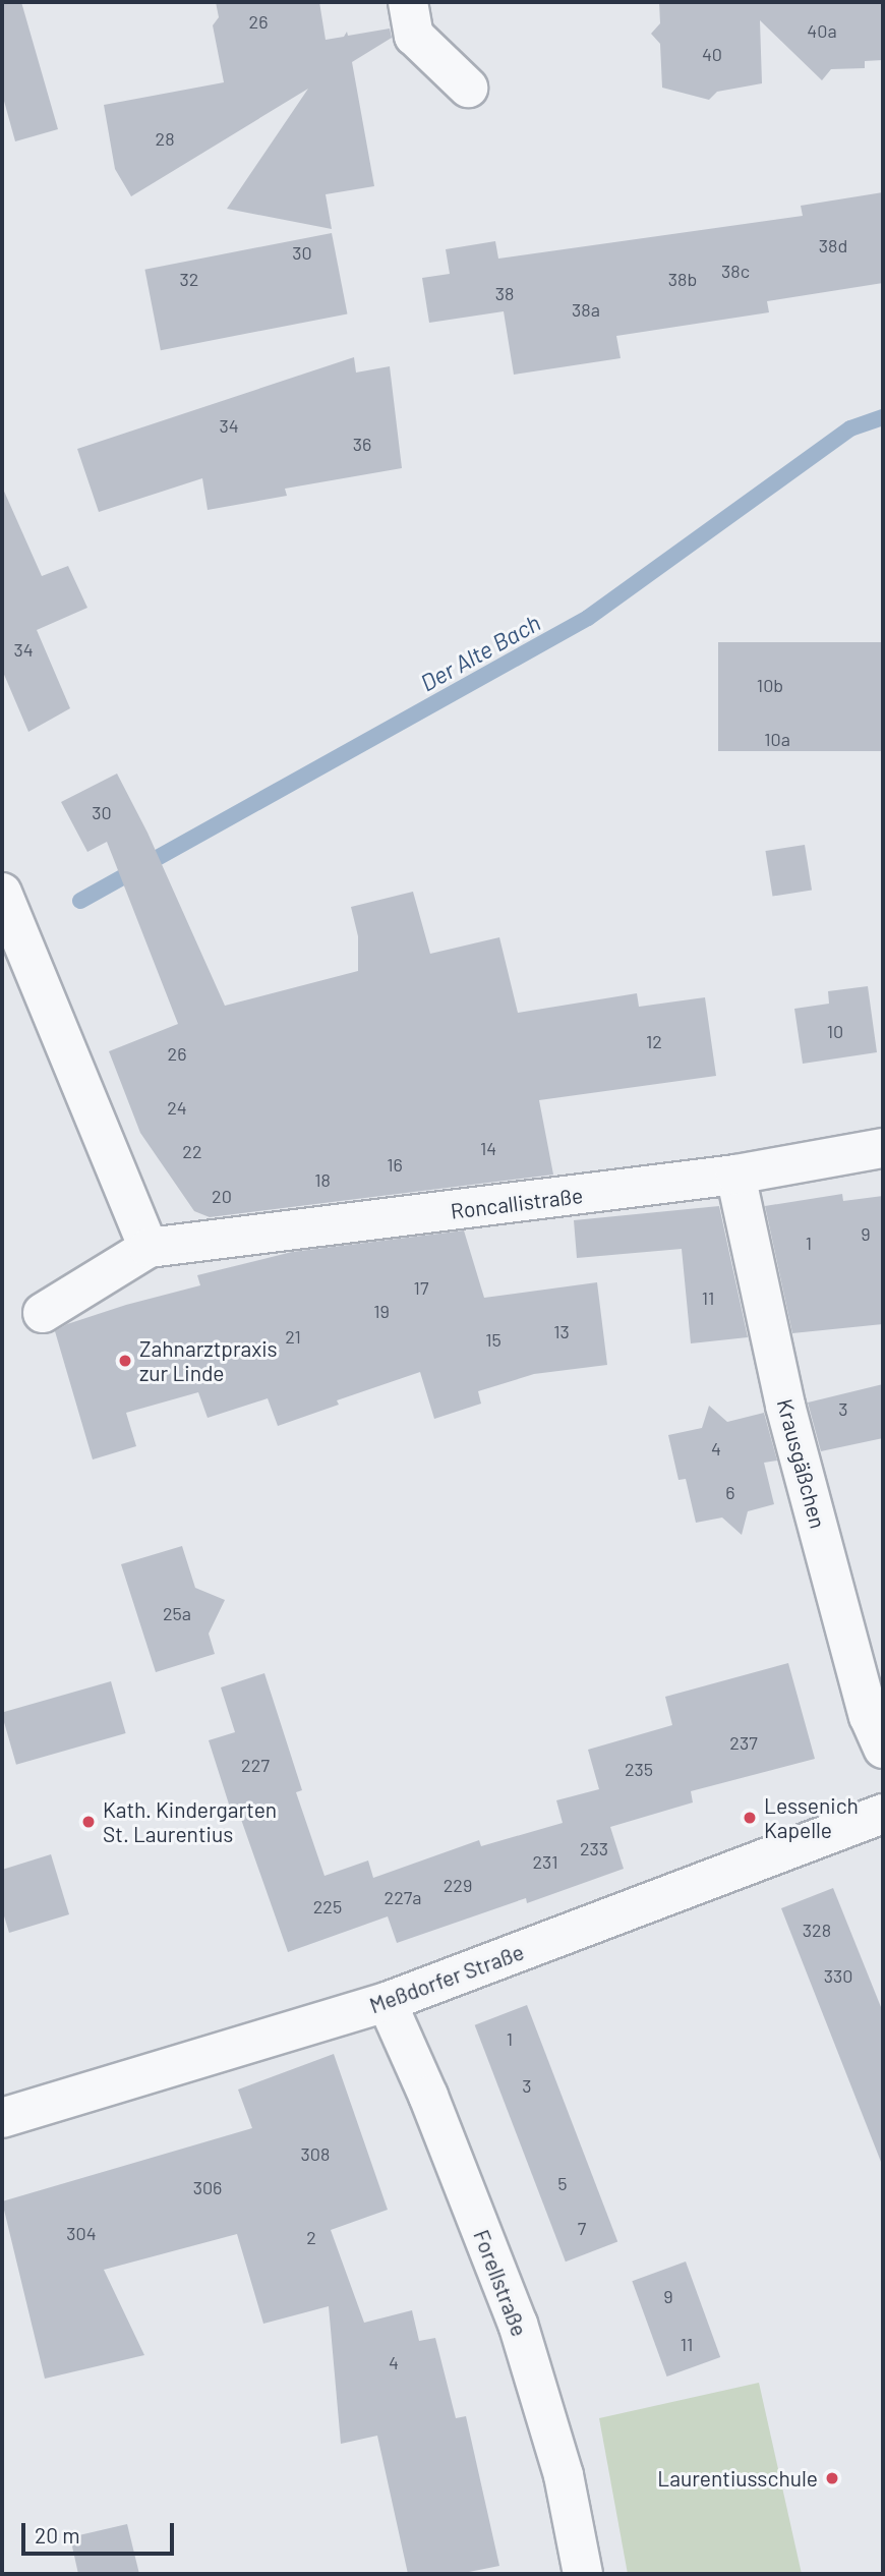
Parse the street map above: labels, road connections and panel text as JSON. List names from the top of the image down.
{
  "streets": {
    "street": [
      "Roncallistraße",
      "Krausgäßchen",
      "Meßdorfer Straße",
      "Forellstraße"
    ]
  },
  "crossings": [
    ["Roncallistraße", "Krausgäßchen"],
    ["Meßdorfer Straße", "Forellstraße"]
  ],
  "water": ["Der Alte Bach"],
  "places": [
    "Zahnarztpraxis zur Linde",
    "Lessenich Kapelle",
    "Kath. Kindergarten St. Laurentius",
    "Laurentiusschule"
  ],
  "house_numbers": [
    "26",
    "40a",
    "40",
    "28",
    "38d",
    "30",
    "38c",
    "32",
    "38b",
    "38",
    "38a",
    "34",
    "36",
    "34",
    "10b",
    "10a",
    "30",
    "10",
    "12",
    "26",
    "24",
    "14",
    "22",
    "16",
    "18",
    "20",
    "9",
    "1",
    "17",
    "11",
    "19",
    "13",
    "21",
    "15",
    "3",
    "4",
    "6",
    "25a",
    "237",
    "227",
    "235",
    "233",
    "231",
    "229",
    "227a",
    "225",
    "328",
    "330",
    "1",
    "3",
    "308",
    "5",
    "306",
    "7",
    "304",
    "2",
    "9",
    "11",
    "4"
  ],
  "scale_bar": "20 m"
}
